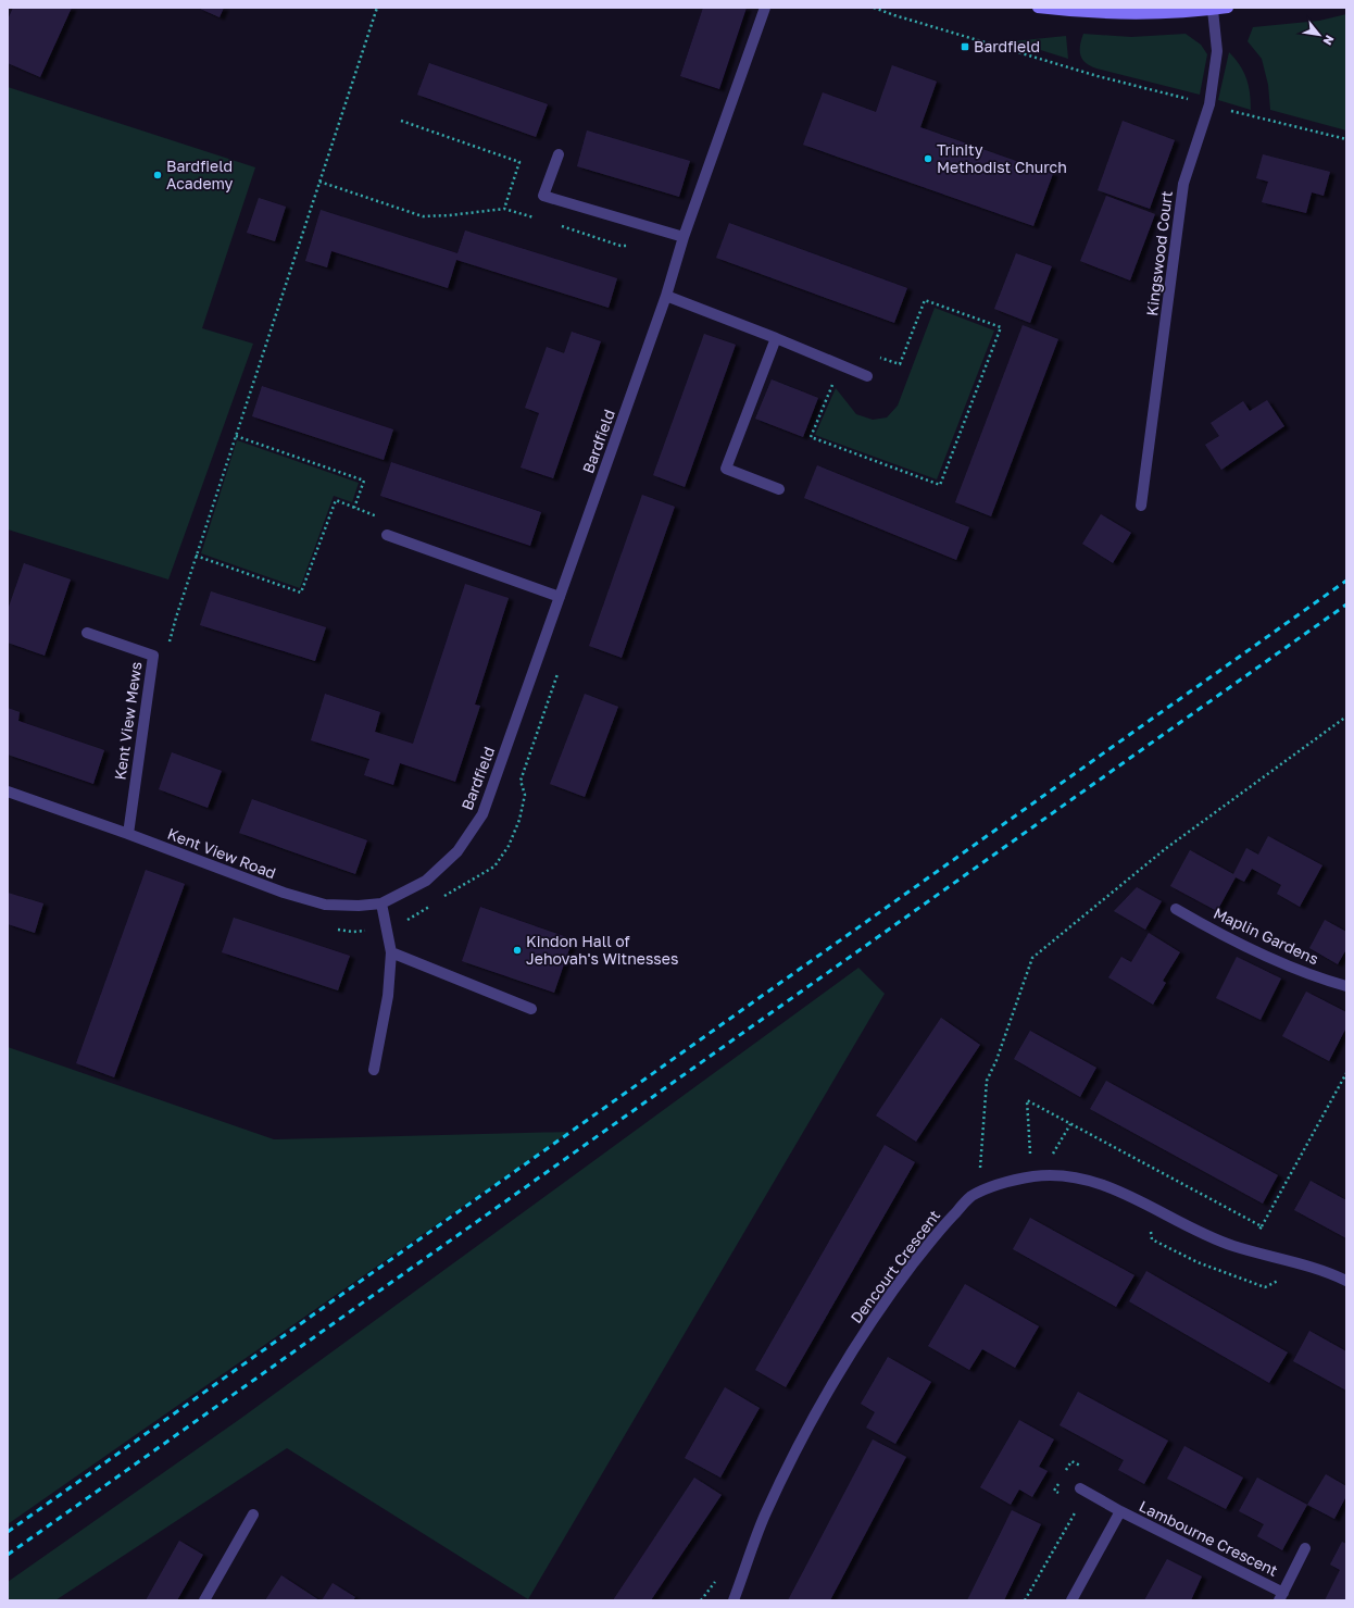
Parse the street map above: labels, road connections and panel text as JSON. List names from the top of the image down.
{
  "streets": {
    "street": [
      "Kingswood Court",
      "Bardfield",
      "Kent View Mews",
      "Kent View Road",
      "Maplin Gardens",
      "Dencourt Crescent",
      "Lambourne Crescent"
    ]
  },
  "crossings": [
    ["Bardfield", "Kent View Road"],
    ["Kent View Mews", "Kent View Road"]
  ],
  "places": {
    "transit": ["Bardfield"],
    "other": ["Trinity Methodist Church", "Bardfield Academy", "Kindon Hall of Jehovah's Witnesses"]
  },
  "north": "bottom right"
}
